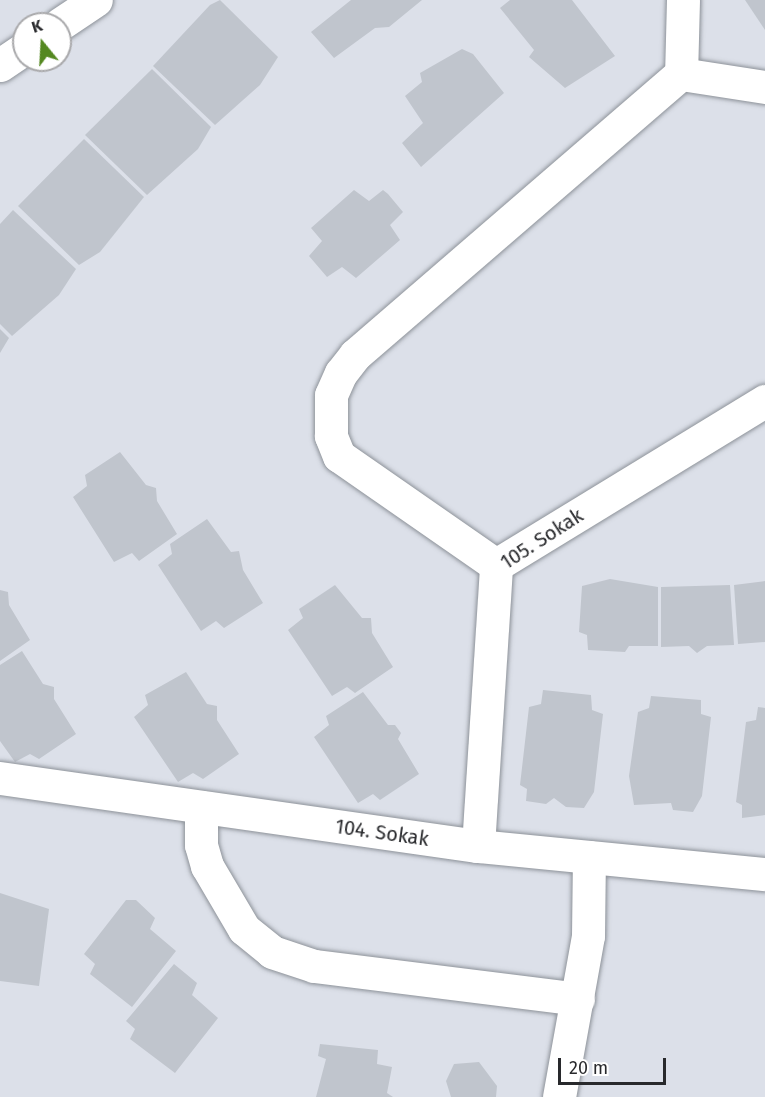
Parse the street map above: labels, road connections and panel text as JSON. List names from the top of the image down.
{
  "streets": {
    "street": ["105. Sokak", "104. Sokak"]
  },
  "crossings": [
    ["105. Sokak", "104. Sokak"]
  ],
  "scale_bar": "20 m",
  "north": "top"
}
